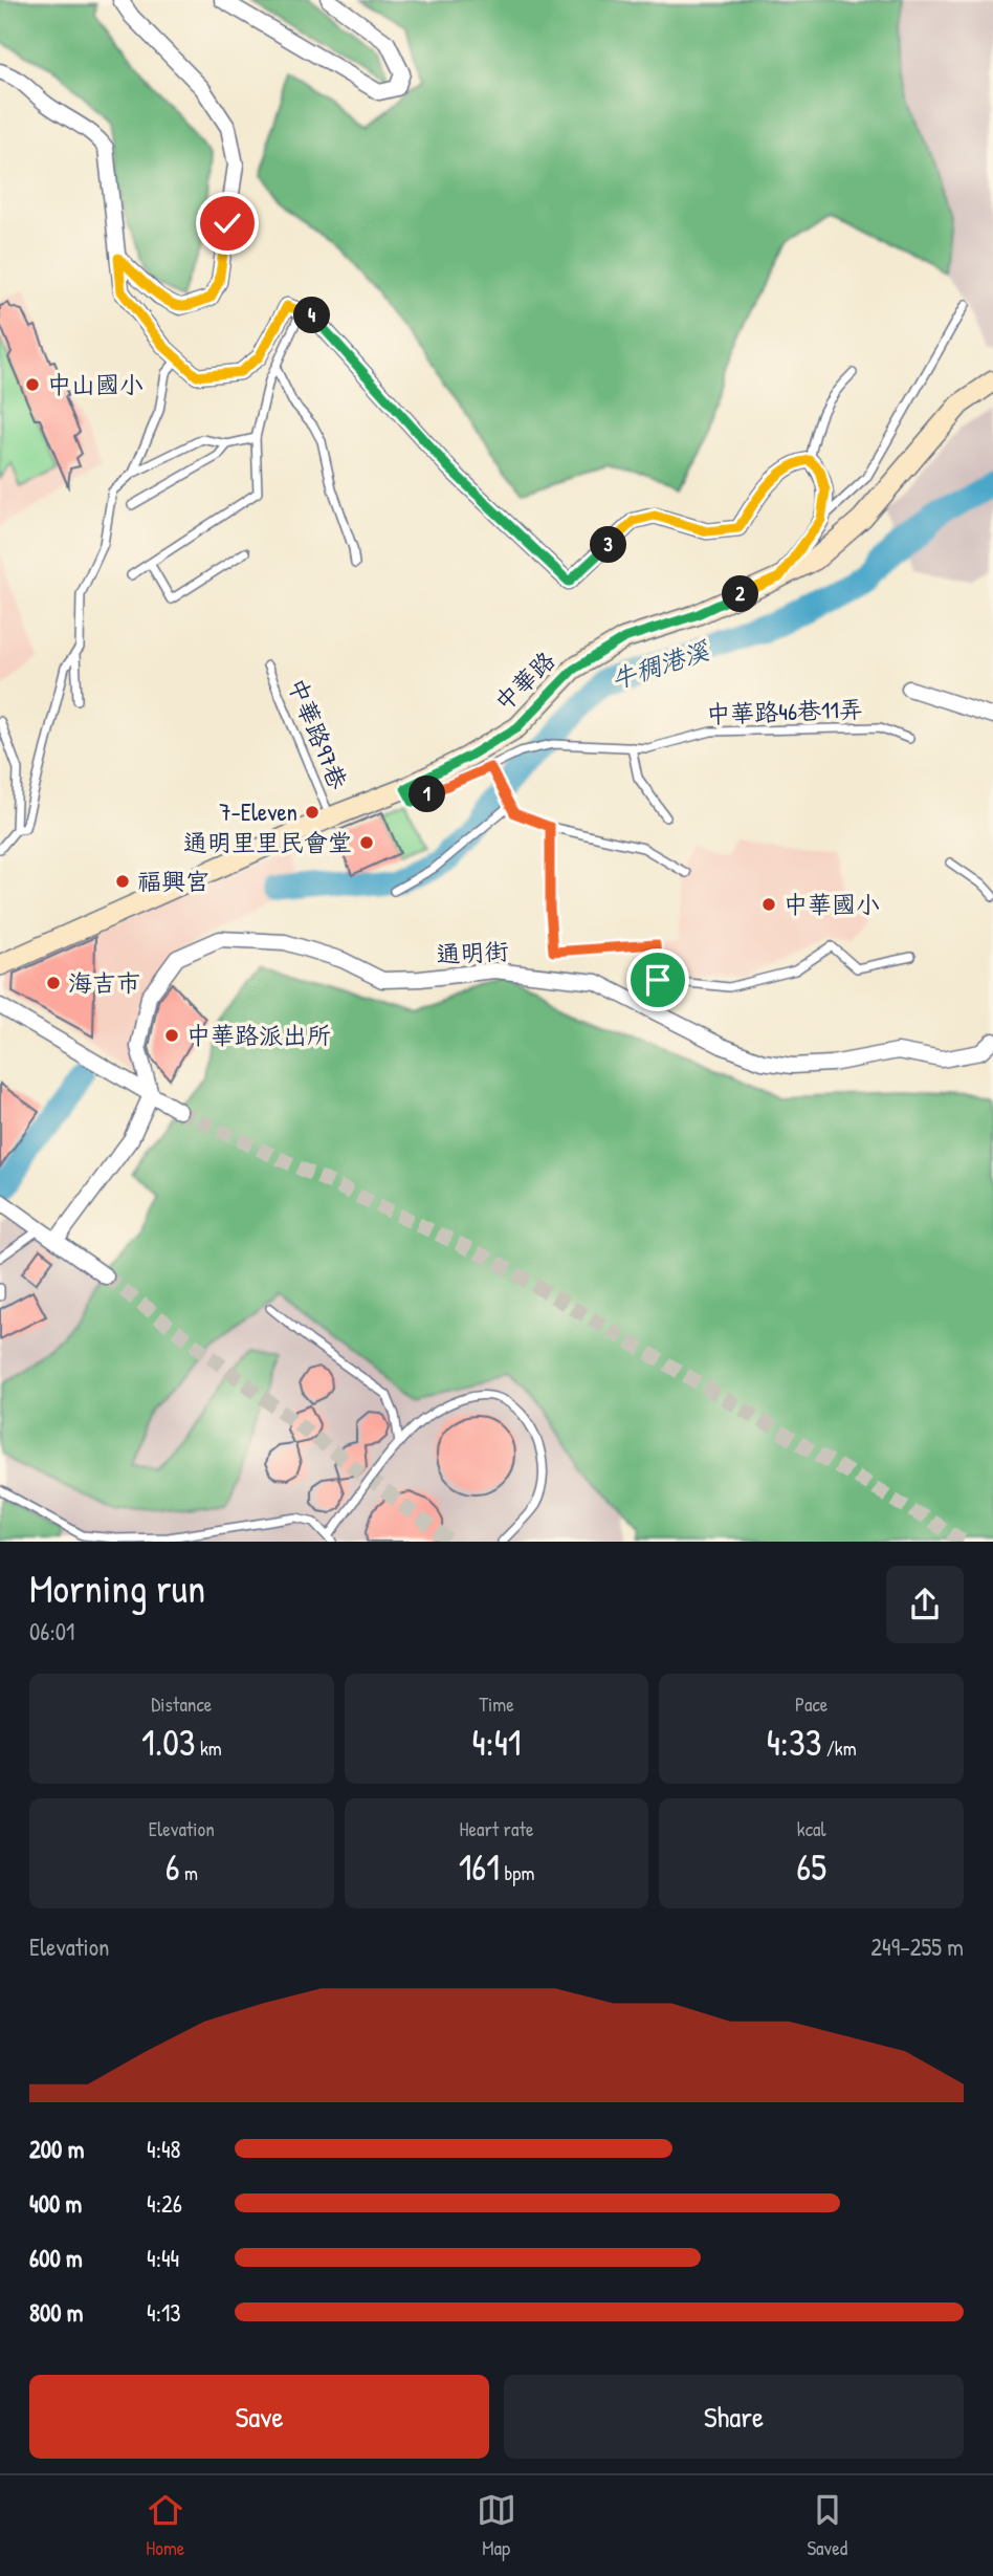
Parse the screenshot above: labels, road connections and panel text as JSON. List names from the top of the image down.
{
  "streets": {
    "street": ["中華路", "通明街"],
    "lane": ["中華路46巷11弄", "中華路97巷"]
  },
  "crossings": [
    ["中華路", "中華路46巷11弄"],
    ["中華路", "中華路97巷"]
  ],
  "water": ["牛稠港溪"],
  "places": [
    "中山國小",
    "7-Eleven",
    "通明里里民會堂",
    "福興宮",
    "中華國小",
    "海吉市",
    "中華路派出所"
  ],
  "page": {
    "pins": [
      "4",
      "3",
      "2",
      "1"
    ],
    "heading": ["Morning run", "06:01"],
    "stats": [
      ["Distance", "1.03 km"],
      ["Time", "4:41"],
      ["Pace", "4:33 /km"],
      ["Elevation", "6 m"],
      ["Heart rate", "161 bpm"],
      ["kcal", "65"]
    ],
    "chart": ["Elevation", "249–255 m"],
    "list": [
      {
        "name": "200 m",
        "note": "4:48"
      },
      {
        "name": "400 m",
        "note": "4:26"
      },
      {
        "name": "600 m",
        "note": "4:44"
      },
      {
        "name": "800 m",
        "note": "4:13"
      }
    ],
    "buttons": ["Save", "Share"],
    "tabs": ["Home", "Map", "Saved"]
  }
}
